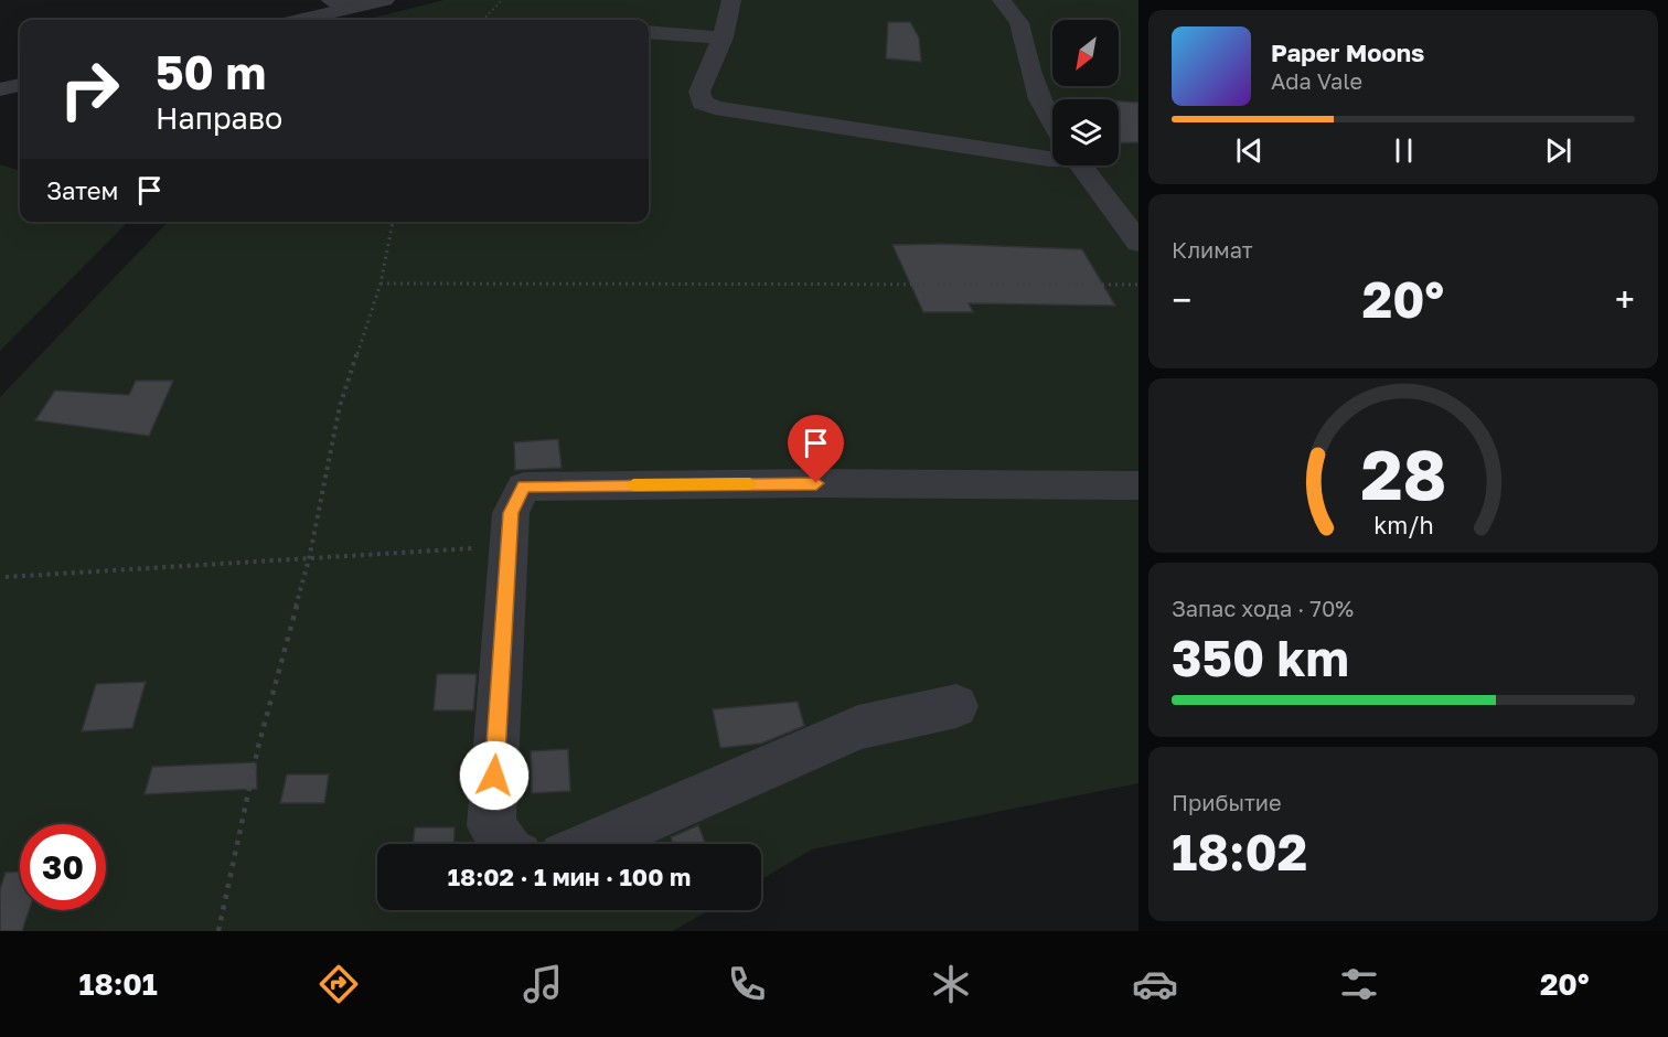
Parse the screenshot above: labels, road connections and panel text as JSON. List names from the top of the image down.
{
  "north": "bottom left",
  "page": {
    "turn": ["50 m", "Направо"],
    "song": ["Paper Moons", "Ada Vale"],
    "then": "Затем",
    "tile": [
      "Климат",
      ["Запас хода · 70%", "350 km"],
      ["Прибытие", "18:02"]
    ],
    "heat": ["−", "20°", "+"],
    "limit": "30",
    "trip": "18:02 · 1 мин · 100 m",
    "tabs": ["18:01", "20°"],
    "gauge": ["28", "km/h"]
  }
}
